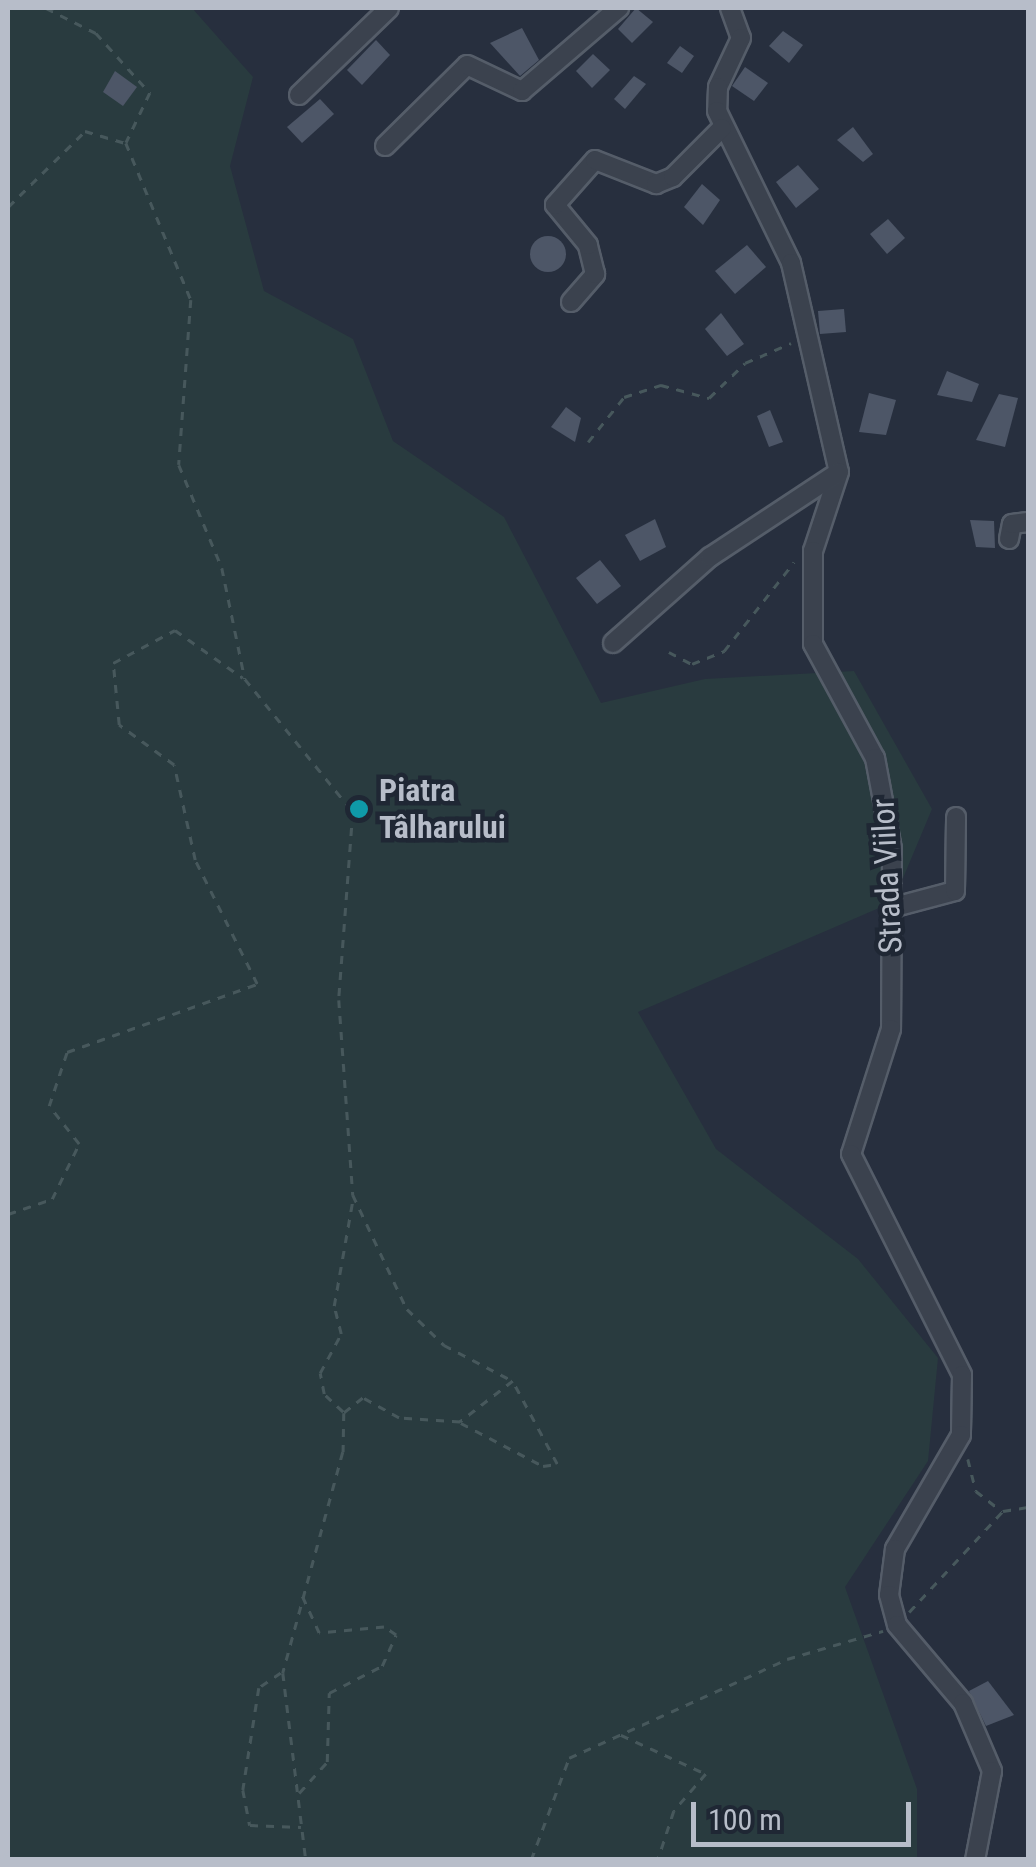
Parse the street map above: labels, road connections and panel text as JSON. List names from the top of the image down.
{
  "streets": {
    "street": ["Strada Viilor"]
  },
  "places": ["Piatra Tâlharului"],
  "scale_bar": "100 m"
}
